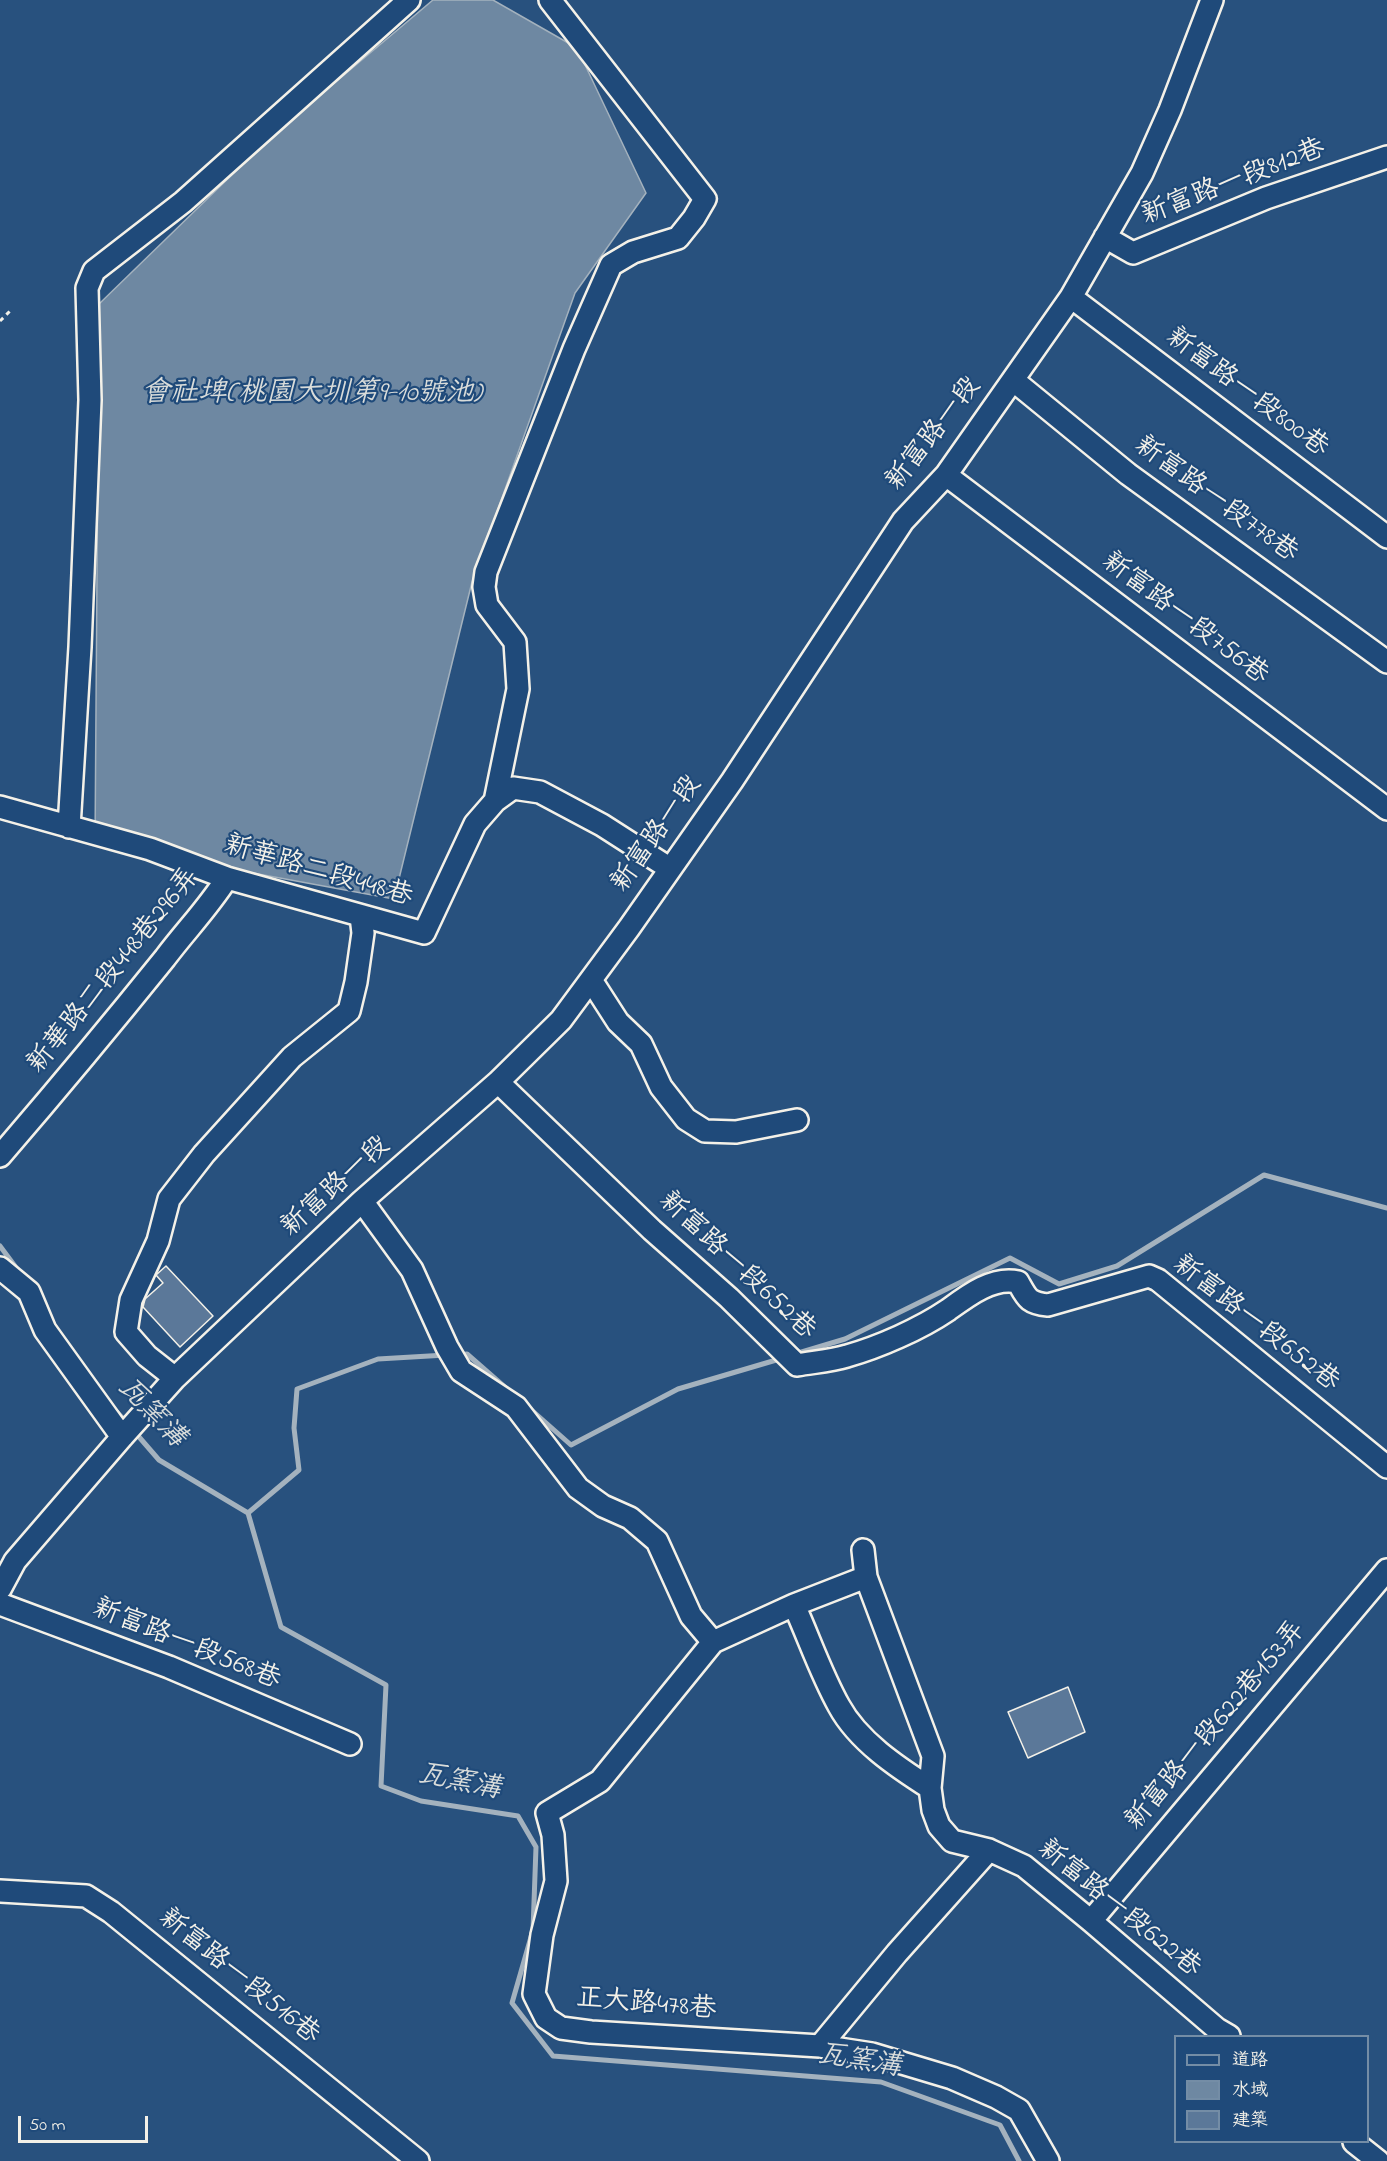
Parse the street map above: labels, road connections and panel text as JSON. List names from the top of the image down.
{
  "streets": {
    "street": [
      "新富路一段812巷",
      "新富路一段800巷",
      "新富路一段",
      "新富路一段778巷",
      "新富路一段756巷",
      "新華路二段448巷",
      "新華路二段448巷296弄",
      "新富路一段652巷",
      "新富路一段568巷",
      "新富路一段622巷153弄",
      "新富路一段622巷",
      "新富路一段516巷",
      "正大路478巷"
    ]
  },
  "crossings": [
    ["新富路一段812巷", "新富路一段"],
    ["新富路一段800巷", "新富路一段"],
    ["新富路一段", "新富路一段778巷"],
    ["新富路一段", "新富路一段756巷"],
    ["新富路一段", "新華路二段448巷"],
    ["新富路一段", "新富路一段652巷"],
    ["新華路二段448巷", "新華路二段448巷296弄"],
    ["新富路一段622巷153弄", "新富路一段622巷"]
  ],
  "water": ["會社埤(桃園大圳第9-10號池)", "瓦窯溝"],
  "legend": ["道路", "水域", "建築"],
  "scale_bar": "50 m"
}
